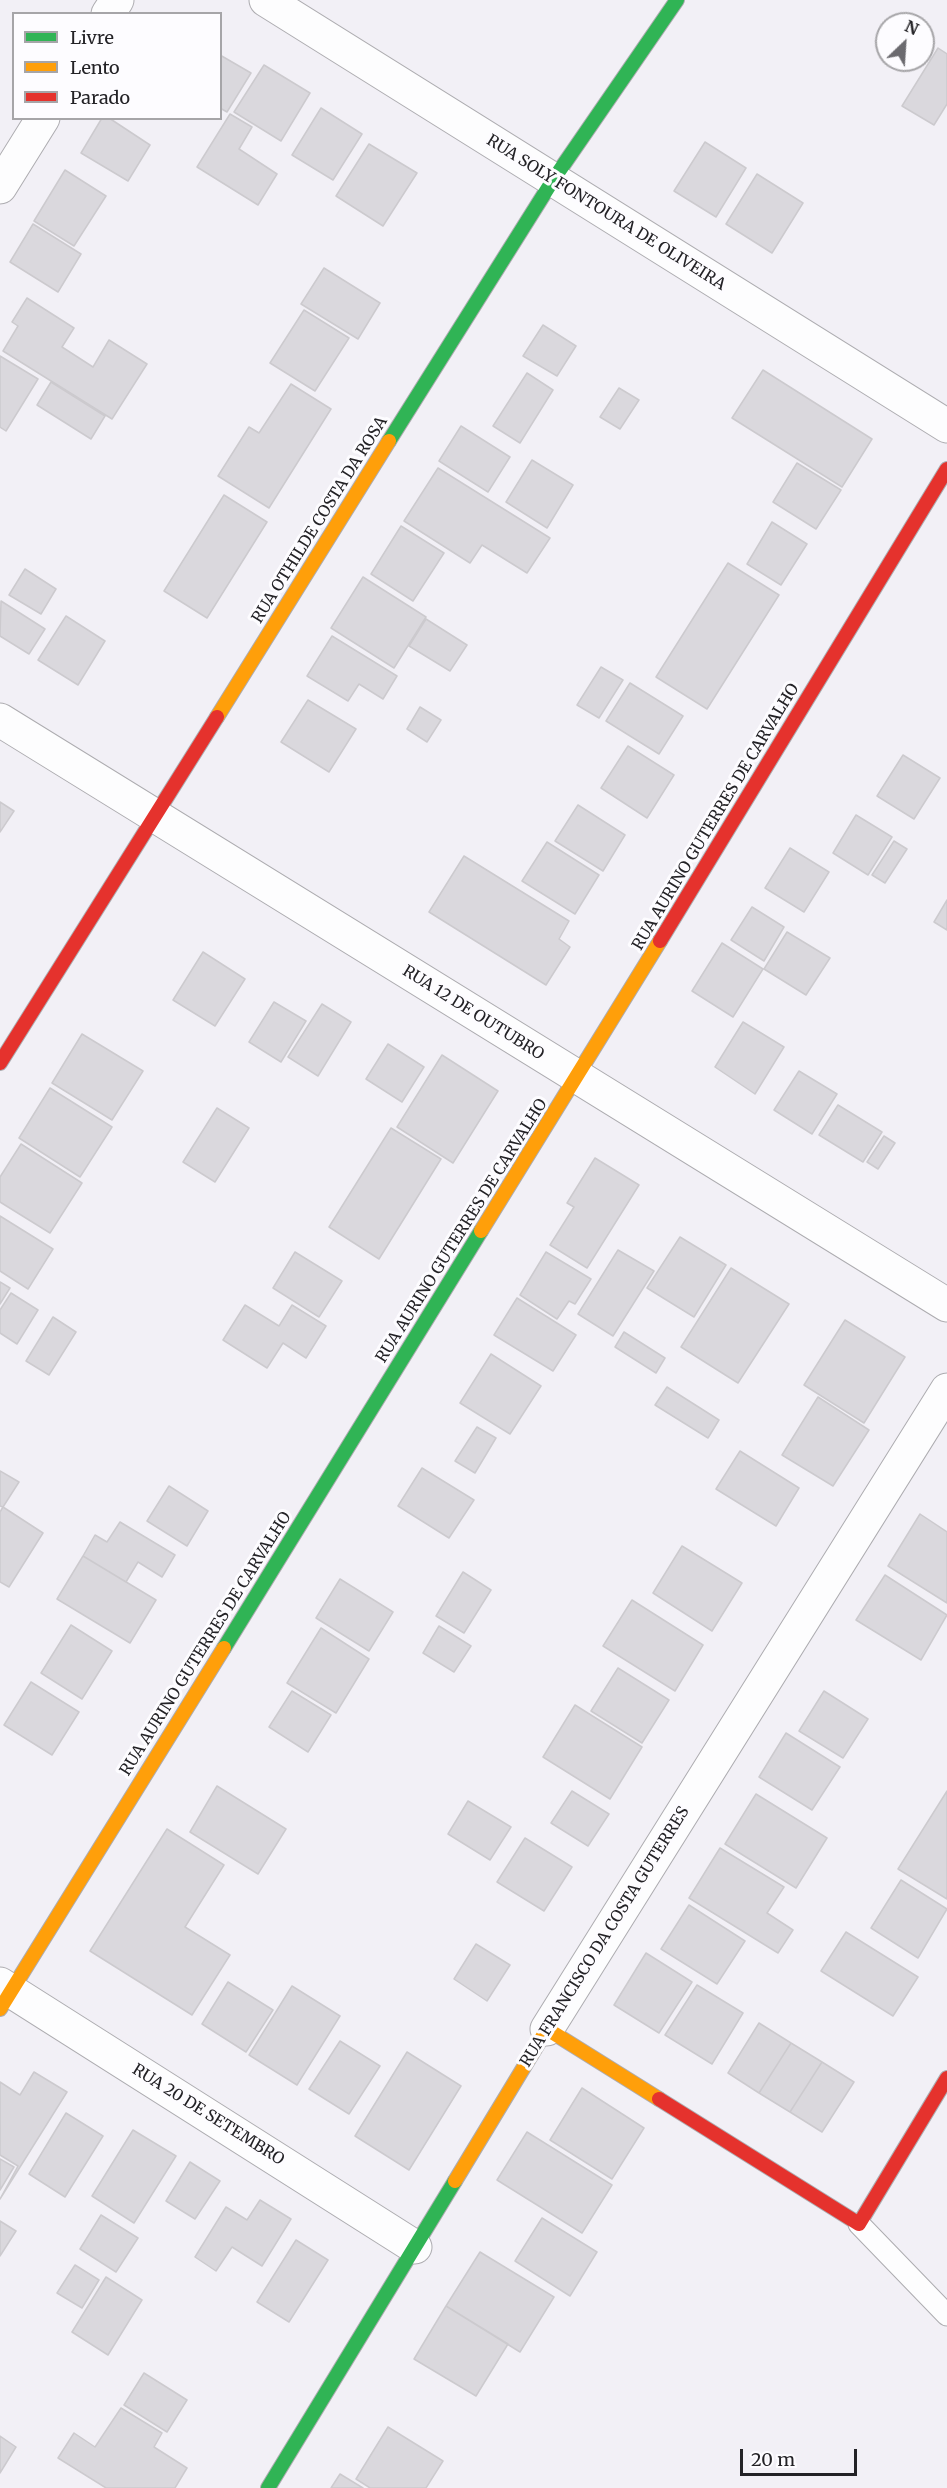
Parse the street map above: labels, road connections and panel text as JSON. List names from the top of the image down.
{
  "streets": {
    "street": [
      "RUA SOLY FONTOURA DE OLIVEIRA",
      "RUA OTHILDE COSTA DA ROSA",
      "RUA AURINO GUTERRES DE CARVALHO",
      "RUA 12 DE OUTUBRO",
      "RUA FRANCISCO DA COSTA GUTERRES",
      "RUA 20 DE SETEMBRO"
    ]
  },
  "crossings": [
    ["RUA SOLY FONTOURA DE OLIVEIRA", "RUA OTHILDE COSTA DA ROSA"],
    ["RUA OTHILDE COSTA DA ROSA", "RUA 12 DE OUTUBRO"],
    ["RUA AURINO GUTERRES DE CARVALHO", "RUA 12 DE OUTUBRO"],
    ["RUA AURINO GUTERRES DE CARVALHO", "RUA 20 DE SETEMBRO"],
    ["RUA FRANCISCO DA COSTA GUTERRES", "RUA 20 DE SETEMBRO"]
  ],
  "legend": ["Livre", "Lento", "Parado"],
  "scale_bar": "20 m",
  "north": "top right"
}
